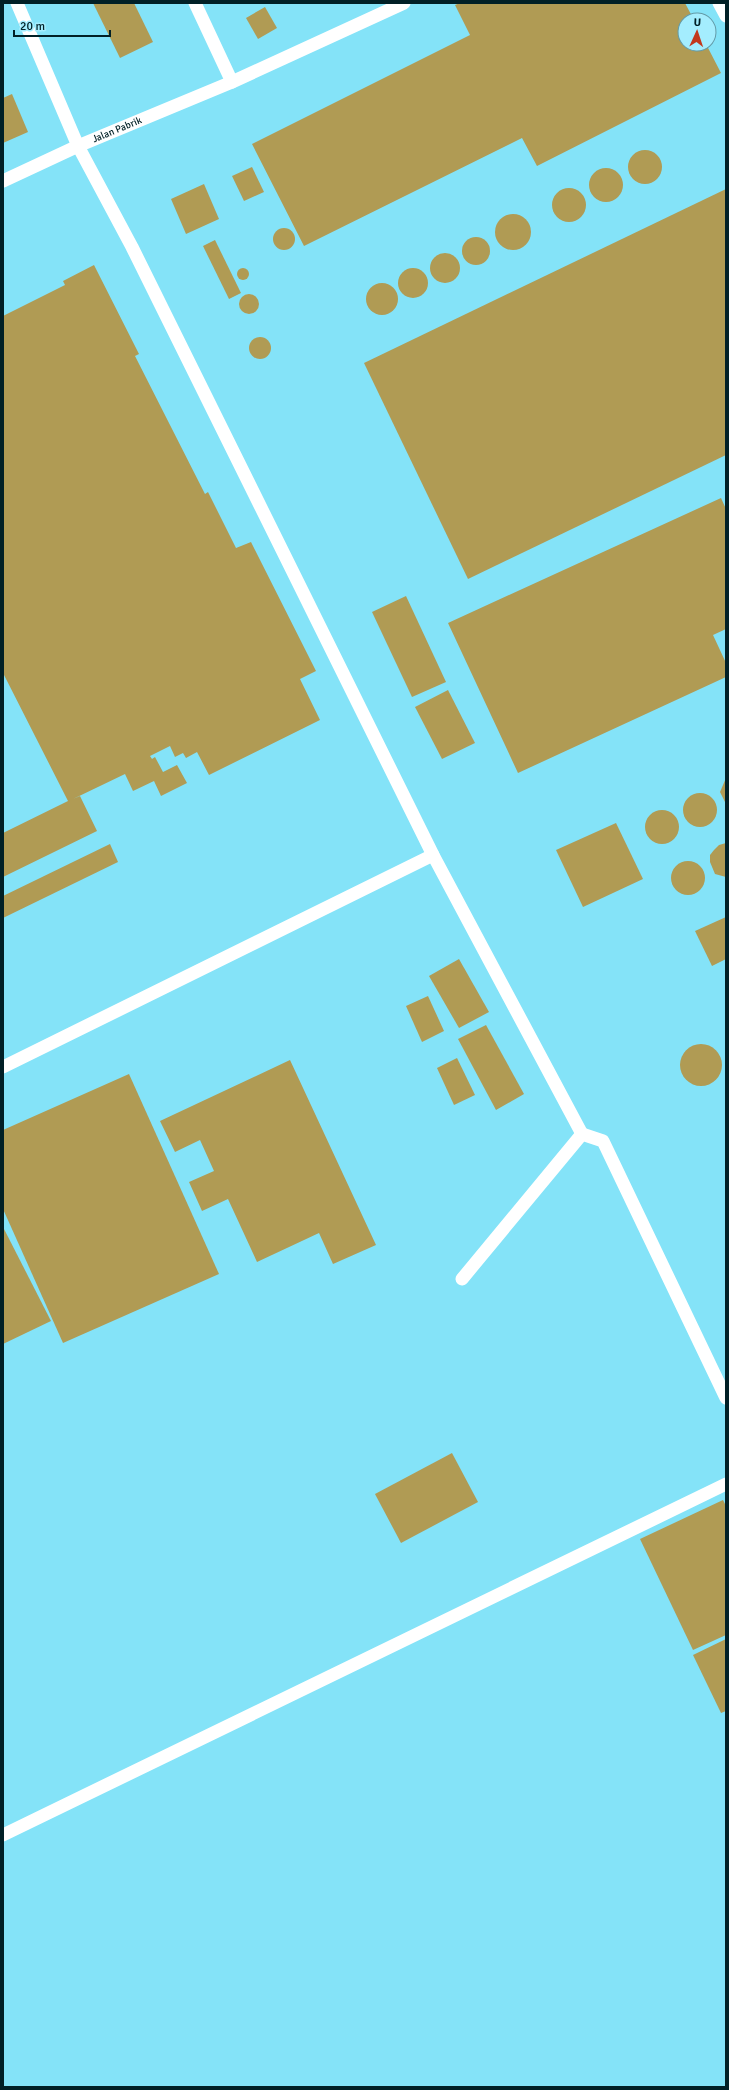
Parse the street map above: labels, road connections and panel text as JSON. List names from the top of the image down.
{
  "streets": {
    "lane": ["Jalan Pabrik"]
  },
  "scale_bar": "20 m",
  "north": "top"
}
